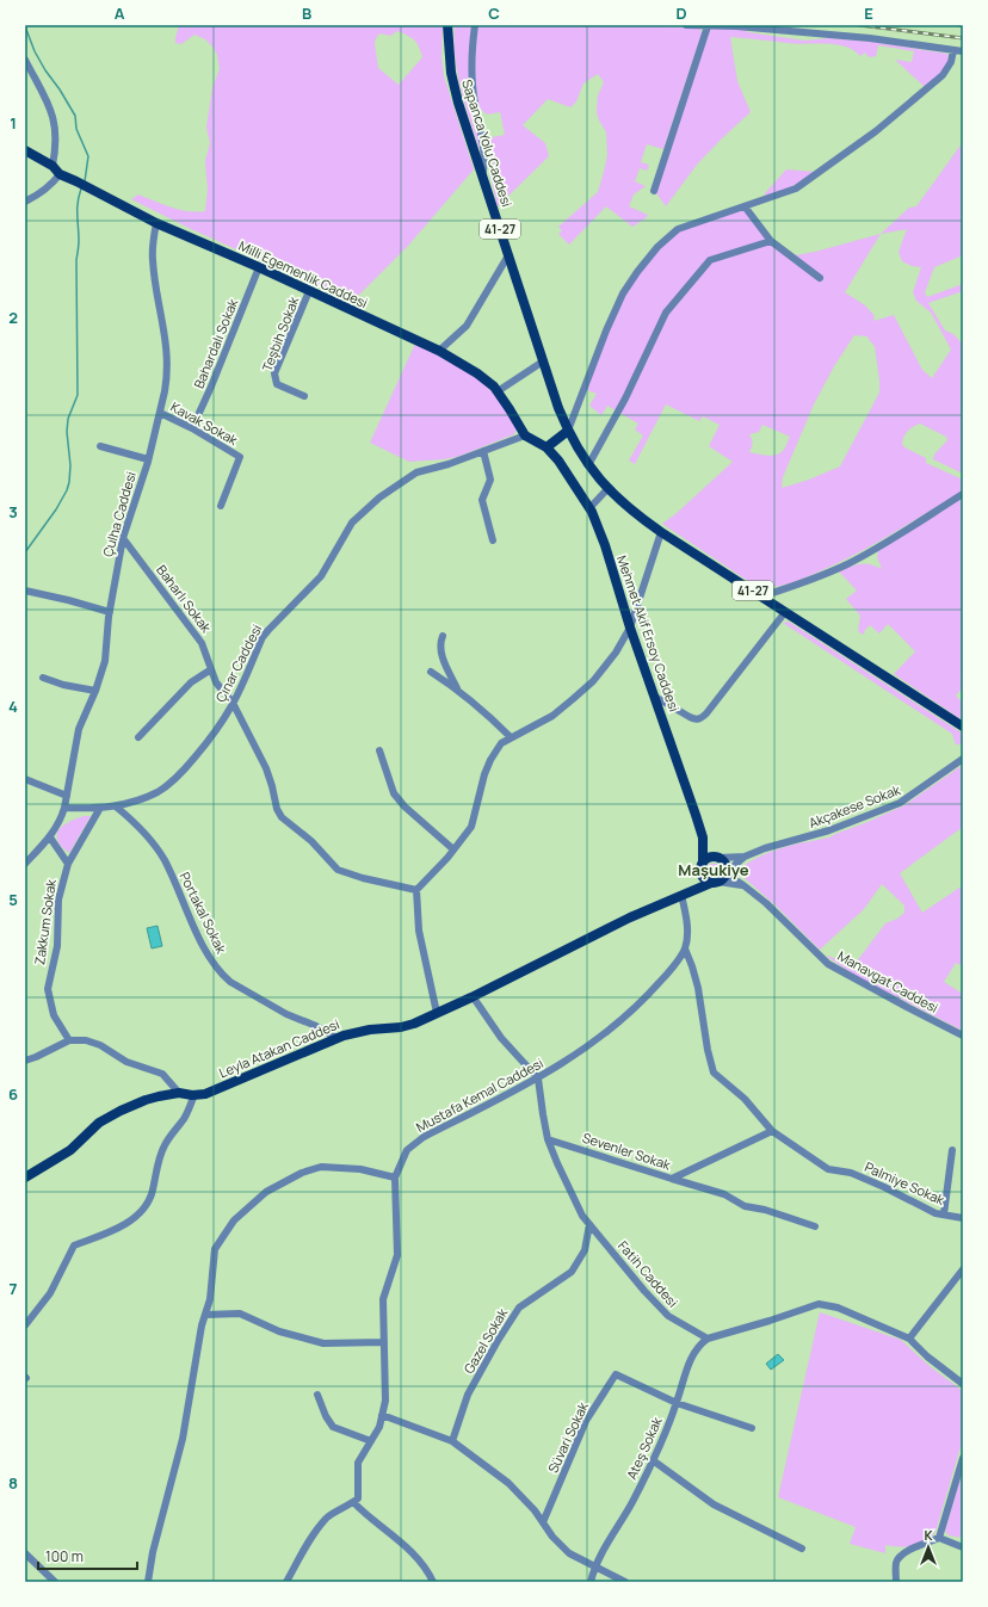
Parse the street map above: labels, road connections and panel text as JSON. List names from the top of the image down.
{
  "streets": {
    "main road": [
      "Sapanca Yolu Caddesi",
      "41-27",
      "Milli Egemenlik Caddesi",
      "Mehmet Akif Ersoy Caddesi",
      "Leyla Atakan Caddesi"
    ],
    "street": [
      "Teşbih Sokak",
      "Bahardalı Sokak",
      "Kavak Sokak",
      "Çulha Caddesi",
      "Baharlı Sokak",
      "Çınar Caddesi",
      "Akçakese Sokak",
      "Portakal Sokak",
      "Zakkum Sokak",
      "Manavgat Caddesi",
      "Mustafa Kemal Caddesi",
      "Sevenler Sokak",
      "Palmiye Sokak",
      "Fatih Caddesi",
      "Gazel Sokak",
      "Süvari Sokak",
      "Ateş Sokak"
    ]
  },
  "crossings": [
    ["Sapanca Yolu Caddesi", "41-27"],
    ["Milli Egemenlik Caddesi", "Teşbih Sokak"],
    ["Milli Egemenlik Caddesi", "Bahardalı Sokak"],
    ["Milli Egemenlik Caddesi", "Çulha Caddesi"],
    ["Milli Egemenlik Caddesi", "Mehmet Akif Ersoy Caddesi"],
    ["Milli Egemenlik Caddesi", "Çınar Caddesi"],
    ["Bahardalı Sokak", "Kavak Sokak"],
    ["Kavak Sokak", "Çulha Caddesi"],
    ["Çulha Caddesi", "Baharlı Sokak"],
    ["Çulha Caddesi", "Çınar Caddesi"],
    ["Baharlı Sokak", "Çınar Caddesi"],
    ["Çınar Caddesi", "Portakal Sokak"],
    ["Portakal Sokak", "Leyla Atakan Caddesi"],
    ["Manavgat Caddesi", "Leyla Atakan Caddesi"],
    ["Mustafa Kemal Caddesi", "Palmiye Sokak"],
    ["Mustafa Kemal Caddesi", "Fatih Caddesi"],
    ["Sevenler Sokak", "Palmiye Sokak"],
    ["Sevenler Sokak", "Fatih Caddesi"],
    ["Fatih Caddesi", "Gazel Sokak"],
    ["Fatih Caddesi", "Ateş Sokak"],
    ["Süvari Sokak", "Ateş Sokak"]
  ],
  "districts": ["Maşukiye"],
  "scale_bar": "100 m",
  "north": "top",
  "grid": {
    "columns": [
      "A",
      "B",
      "C",
      "D",
      "E"
    ],
    "rows": [
      "1",
      "2",
      "3",
      "4",
      "5",
      "6",
      "7",
      "8"
    ]
  }
}
